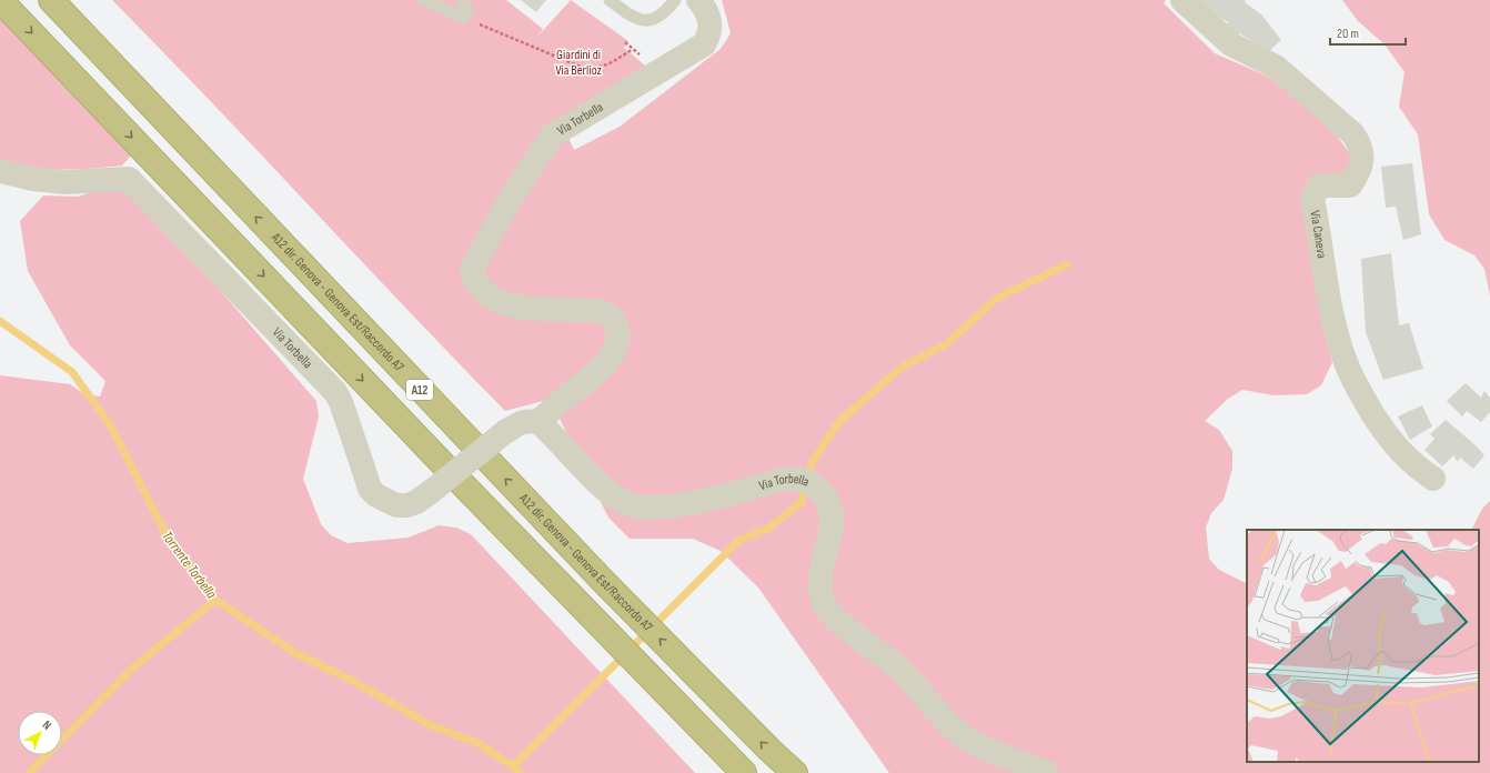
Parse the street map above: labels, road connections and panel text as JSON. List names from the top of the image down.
{
  "streets": {
    "highway": ["A12 dir. Genova - Genova Est/Raccordo A7", "A12"],
    "street": ["Via Torbella", "Via Caneva"]
  },
  "water": ["Torrente Torbella"],
  "parks": ["Giardini di Via Berlioz"],
  "scale_bar": "20 m",
  "north": "top right"
}
